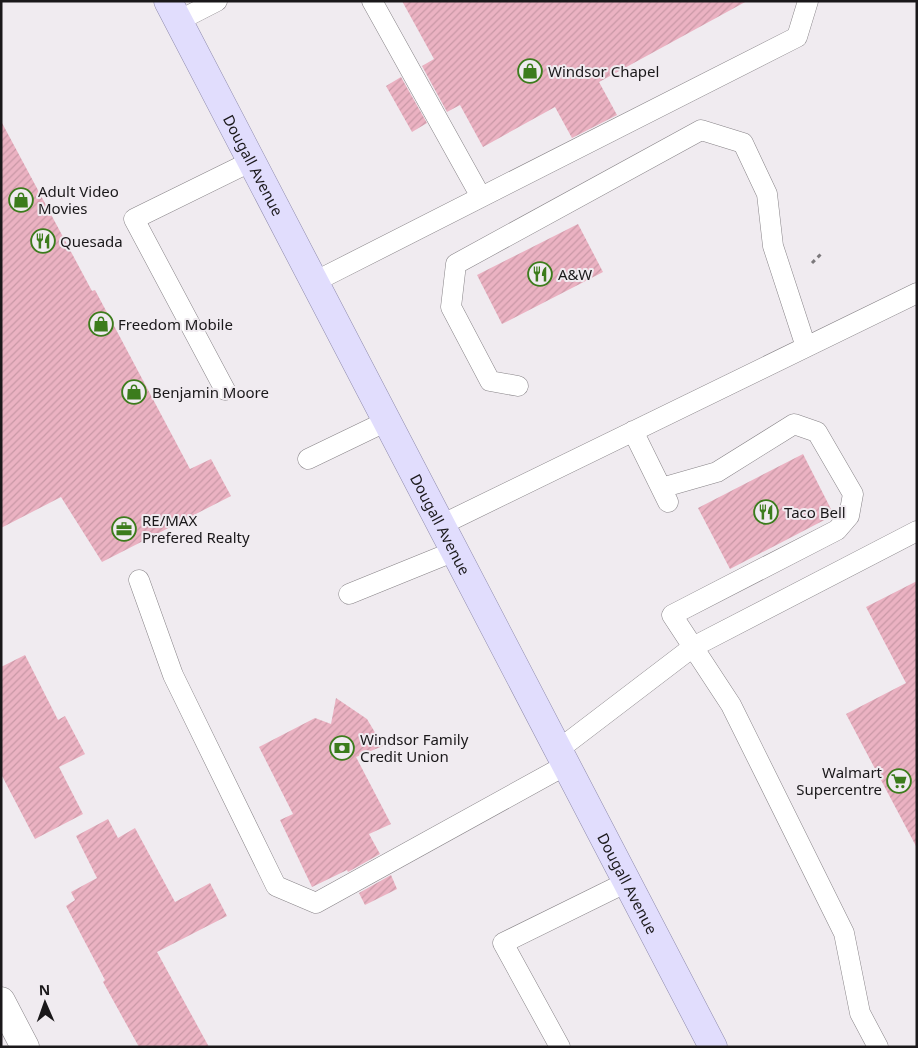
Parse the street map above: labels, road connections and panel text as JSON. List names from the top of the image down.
{
  "streets": {
    "main road": ["Dougall Avenue"]
  },
  "places": {
    "shop": [
      "Windsor Chapel",
      "Adult Video Movies",
      "Freedom Mobile",
      "Benjamin Moore"
    ],
    "restaurant": ["Quesada", "A&W", "Taco Bell"],
    "office": ["RE/MAX Prefered Realty"],
    "bank": ["Windsor Family Credit Union"],
    "supermarket": ["Walmart Supercentre"]
  },
  "north": "top"
}
